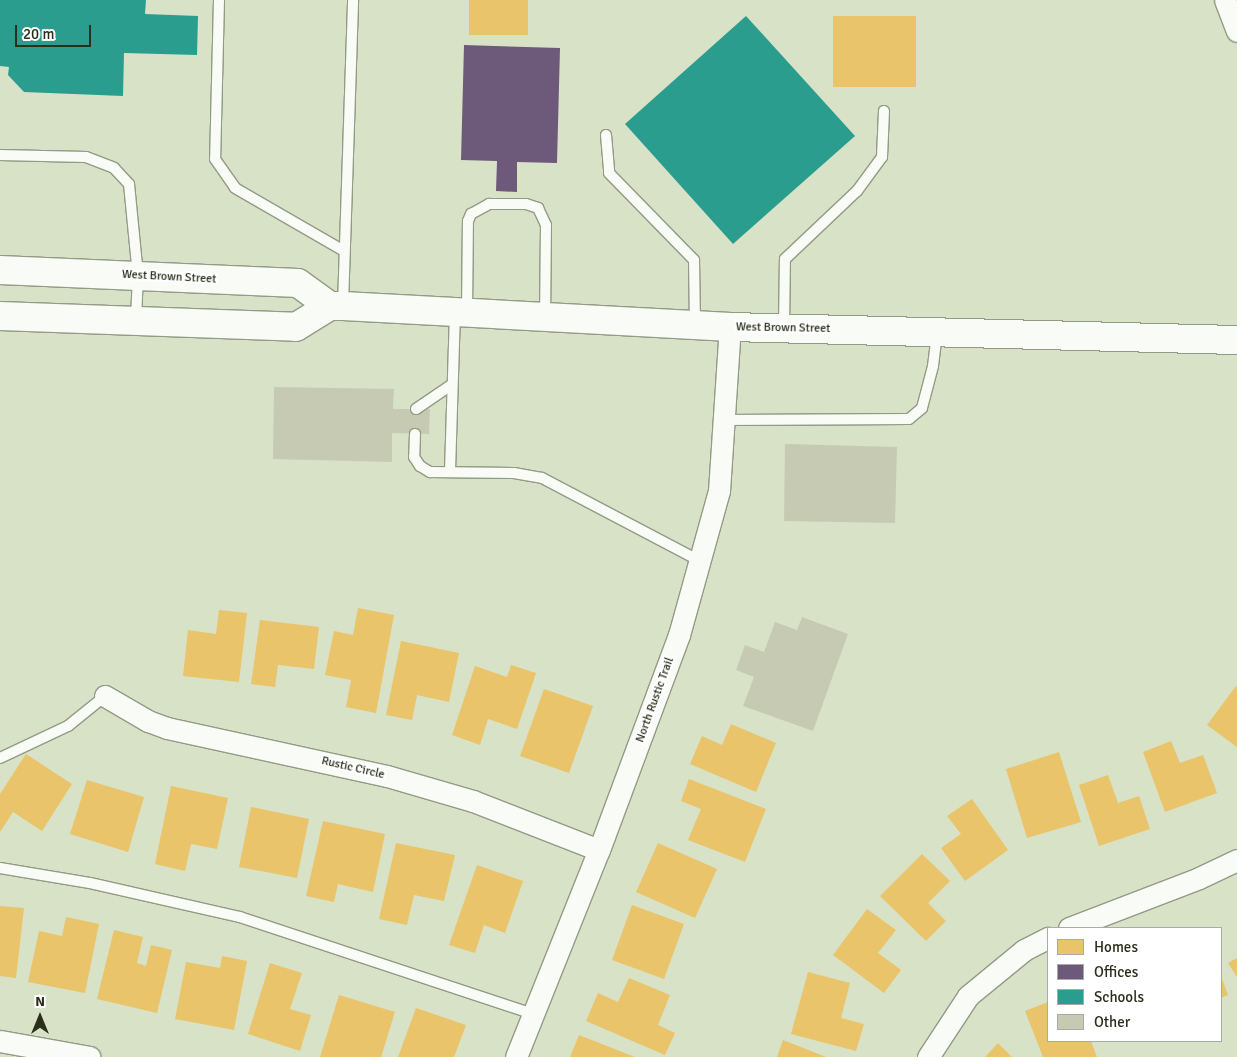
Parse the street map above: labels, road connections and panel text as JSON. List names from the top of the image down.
{
  "streets": {
    "main road": ["West Brown Street"],
    "street": ["North Rustic Trail", "Rustic Circle"]
  },
  "crossings": [
    ["West Brown Street", "North Rustic Trail"],
    ["North Rustic Trail", "Rustic Circle"]
  ],
  "legend": [
    "Homes",
    "Offices",
    "Schools",
    "Other"
  ],
  "scale_bar": "20 m",
  "north": "top"
}
